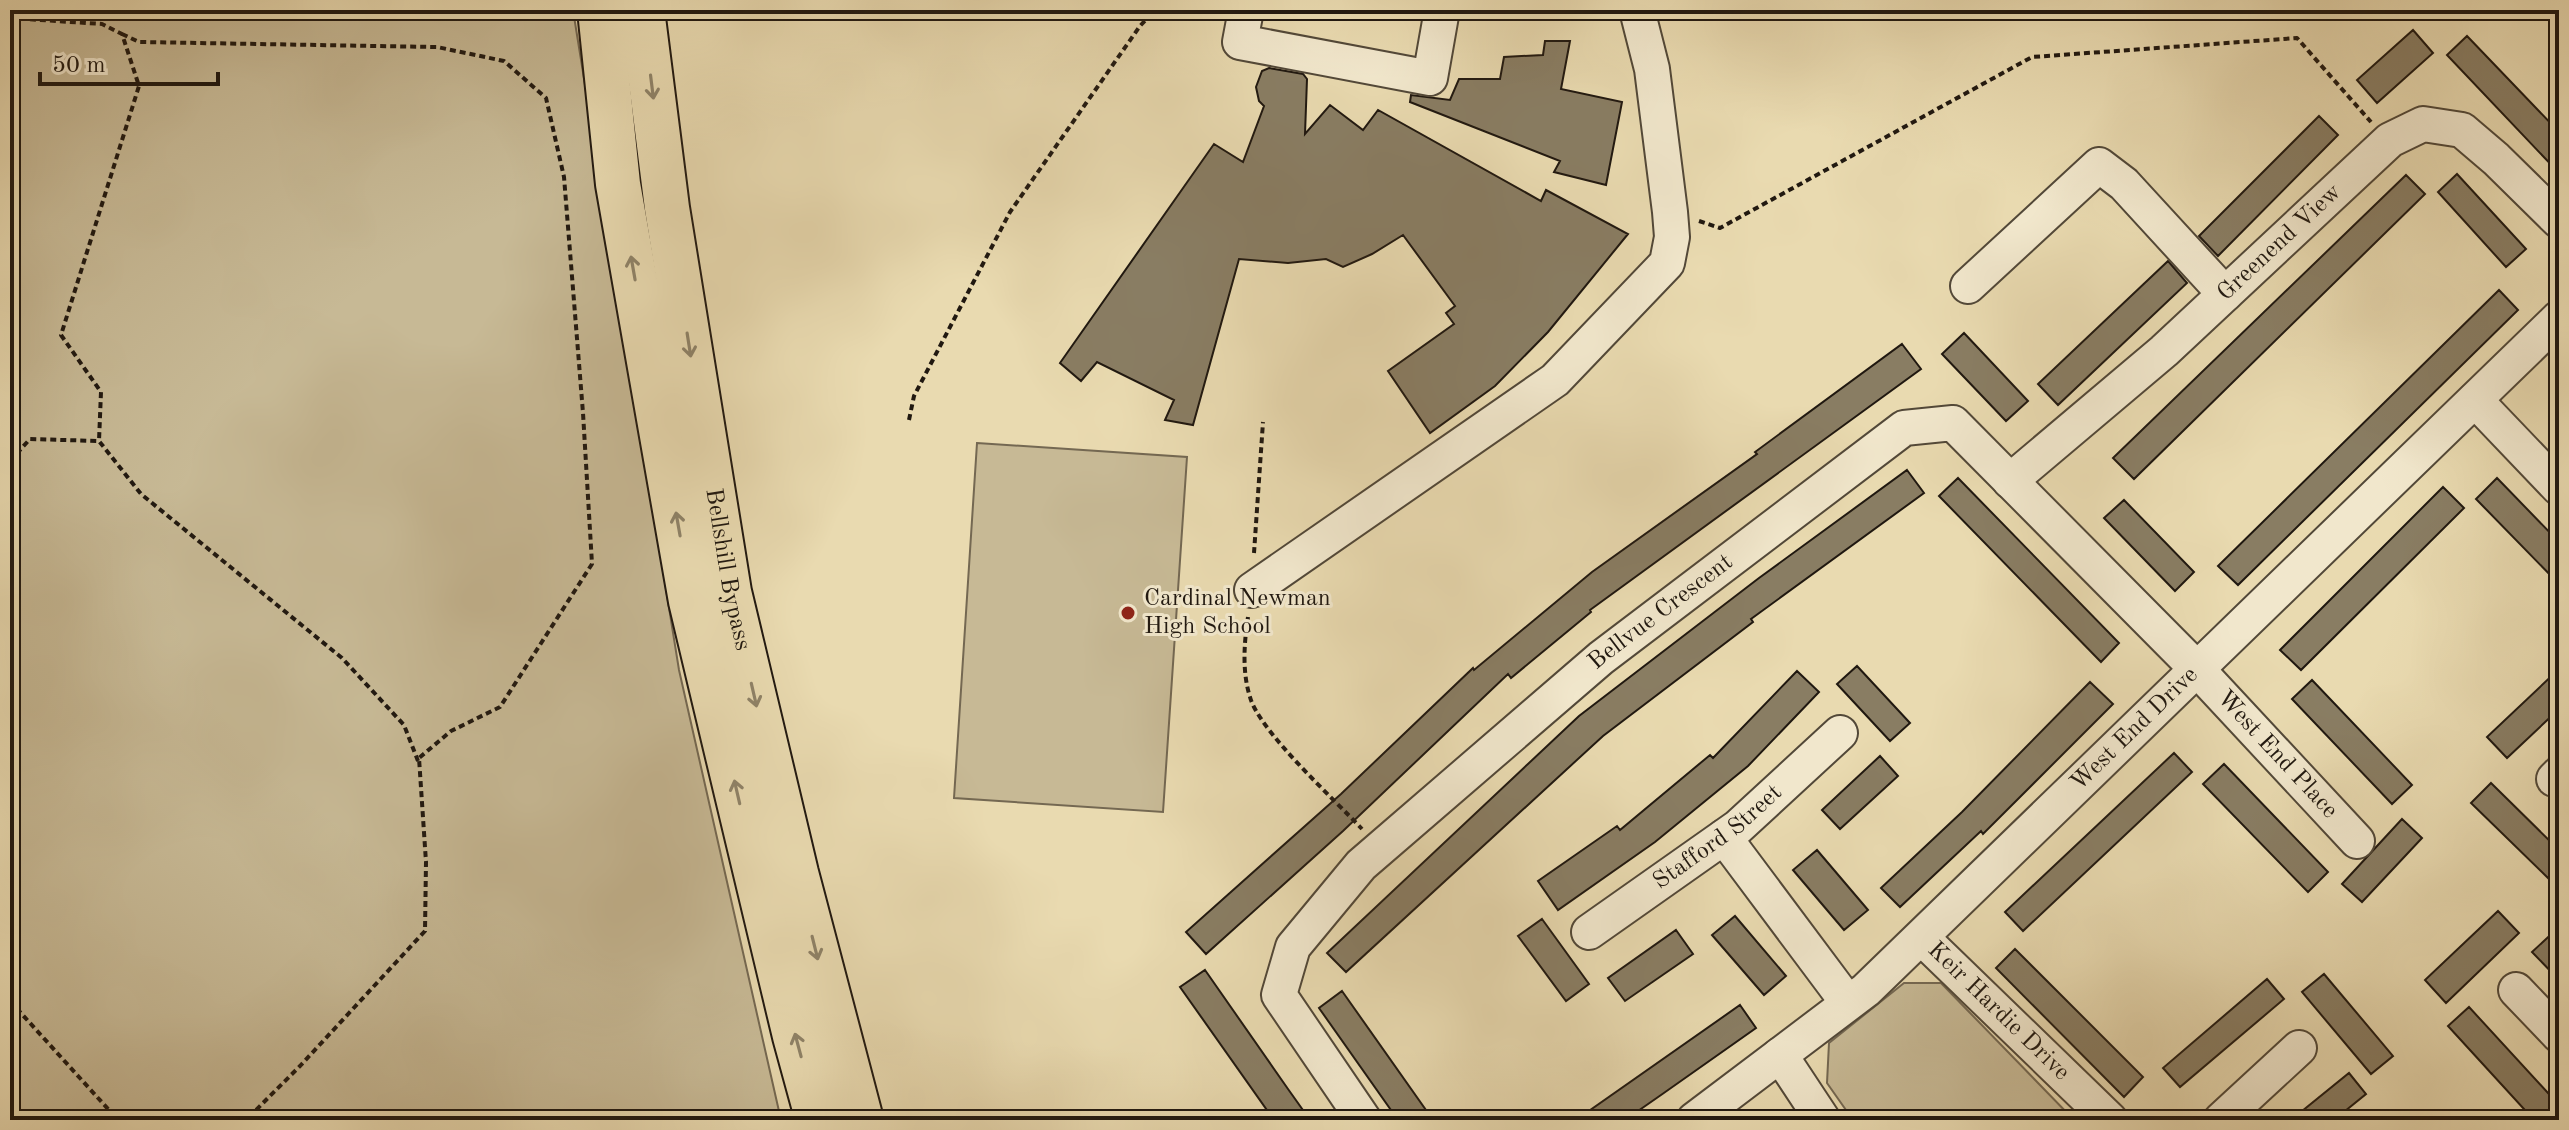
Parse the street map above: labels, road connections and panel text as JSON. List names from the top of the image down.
{
  "streets": {
    "highway": ["Bellshill Bypass"],
    "street": [
      "Greenend View",
      "Bellvue Crescent",
      "West End Drive",
      "West End Place",
      "Stafford Street",
      "Keir Hardie Drive"
    ]
  },
  "crossings": [
    ["Greenend View", "Bellvue Crescent"],
    ["Bellvue Crescent", "West End Drive"],
    ["Bellvue Crescent", "West End Place"],
    ["West End Drive", "West End Place"],
    ["West End Drive", "Keir Hardie Drive"]
  ],
  "places": ["Cardinal Newman High School"],
  "scale_bar": "50 m"
}
